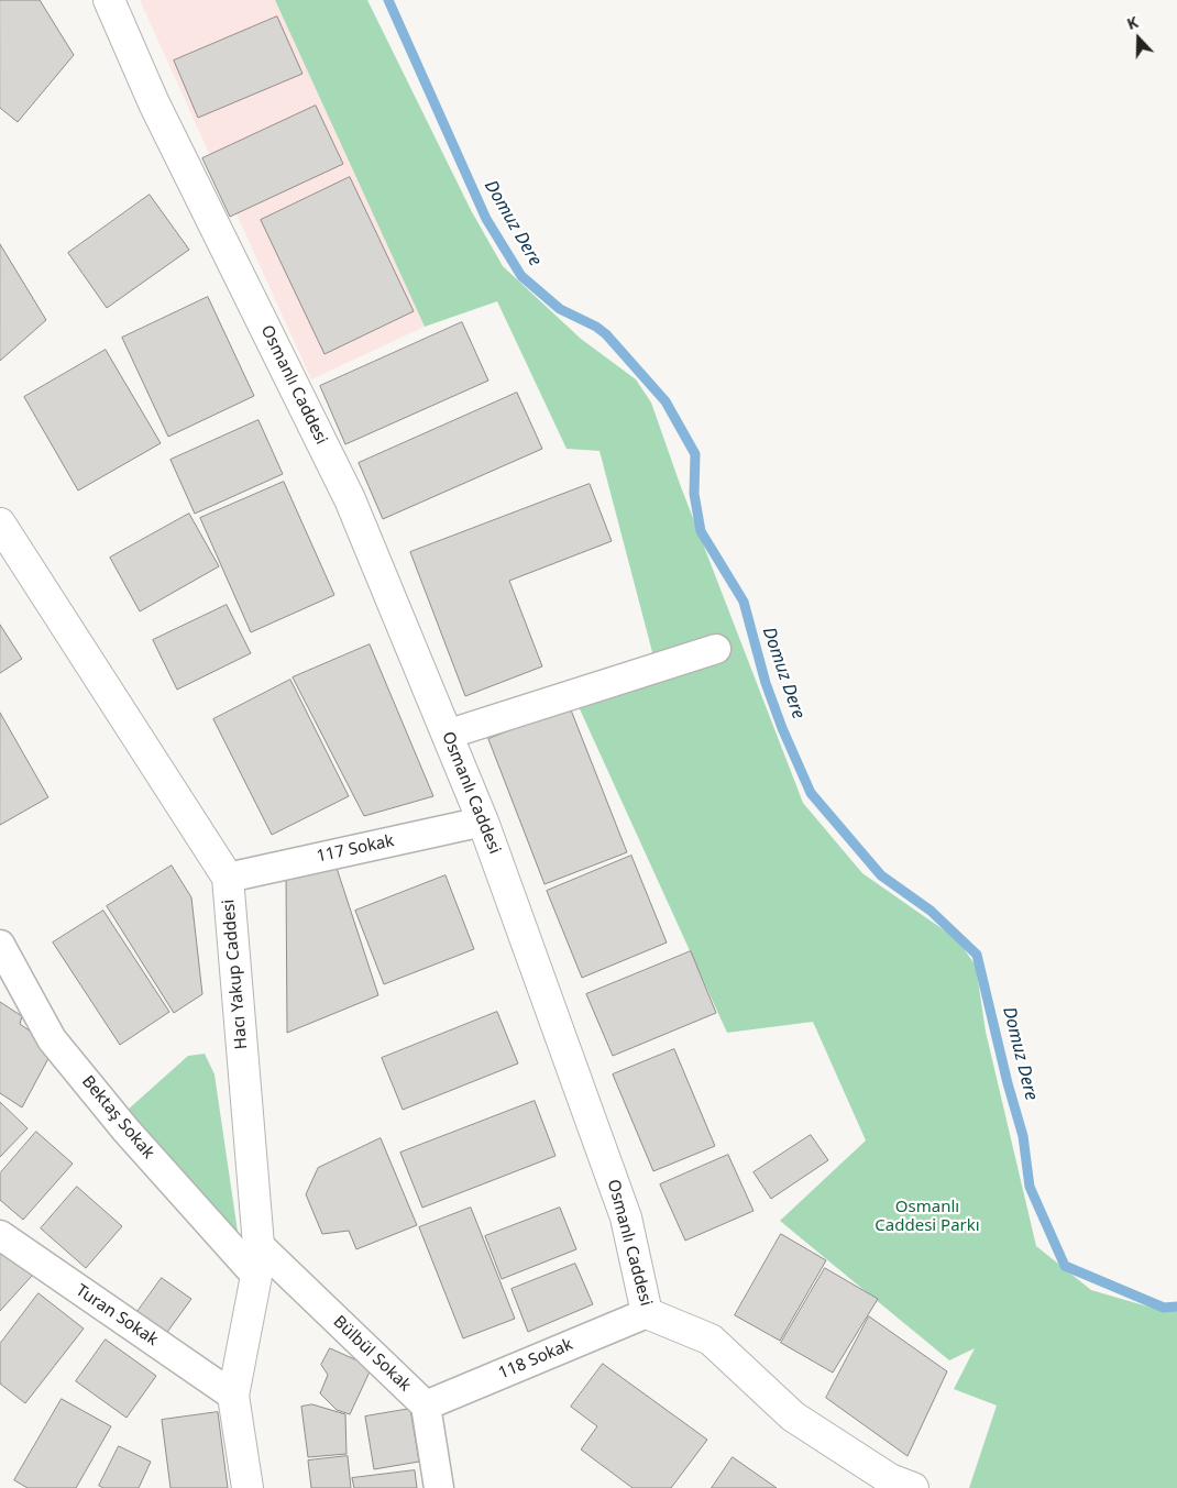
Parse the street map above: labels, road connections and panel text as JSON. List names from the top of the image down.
{
  "streets": {
    "street": [
      "Osmanlı Caddesi",
      "117 Sokak",
      "Hacı Yakup Caddesi",
      "Bektaş Sokak",
      "Turan Sokak",
      "Bülbül Sokak",
      "118 Sokak"
    ]
  },
  "crossings": [
    ["Osmanlı Caddesi", "117 Sokak"],
    ["Osmanlı Caddesi", "118 Sokak"],
    ["117 Sokak", "Hacı Yakup Caddesi"],
    ["Hacı Yakup Caddesi", "Bektaş Sokak"],
    ["Hacı Yakup Caddesi", "Turan Sokak"],
    ["Hacı Yakup Caddesi", "Bülbül Sokak"],
    ["Bülbül Sokak", "118 Sokak"]
  ],
  "water": ["Domuz Dere"],
  "parks": ["Osmanlı Caddesi Parkı"],
  "north": "top"
}
